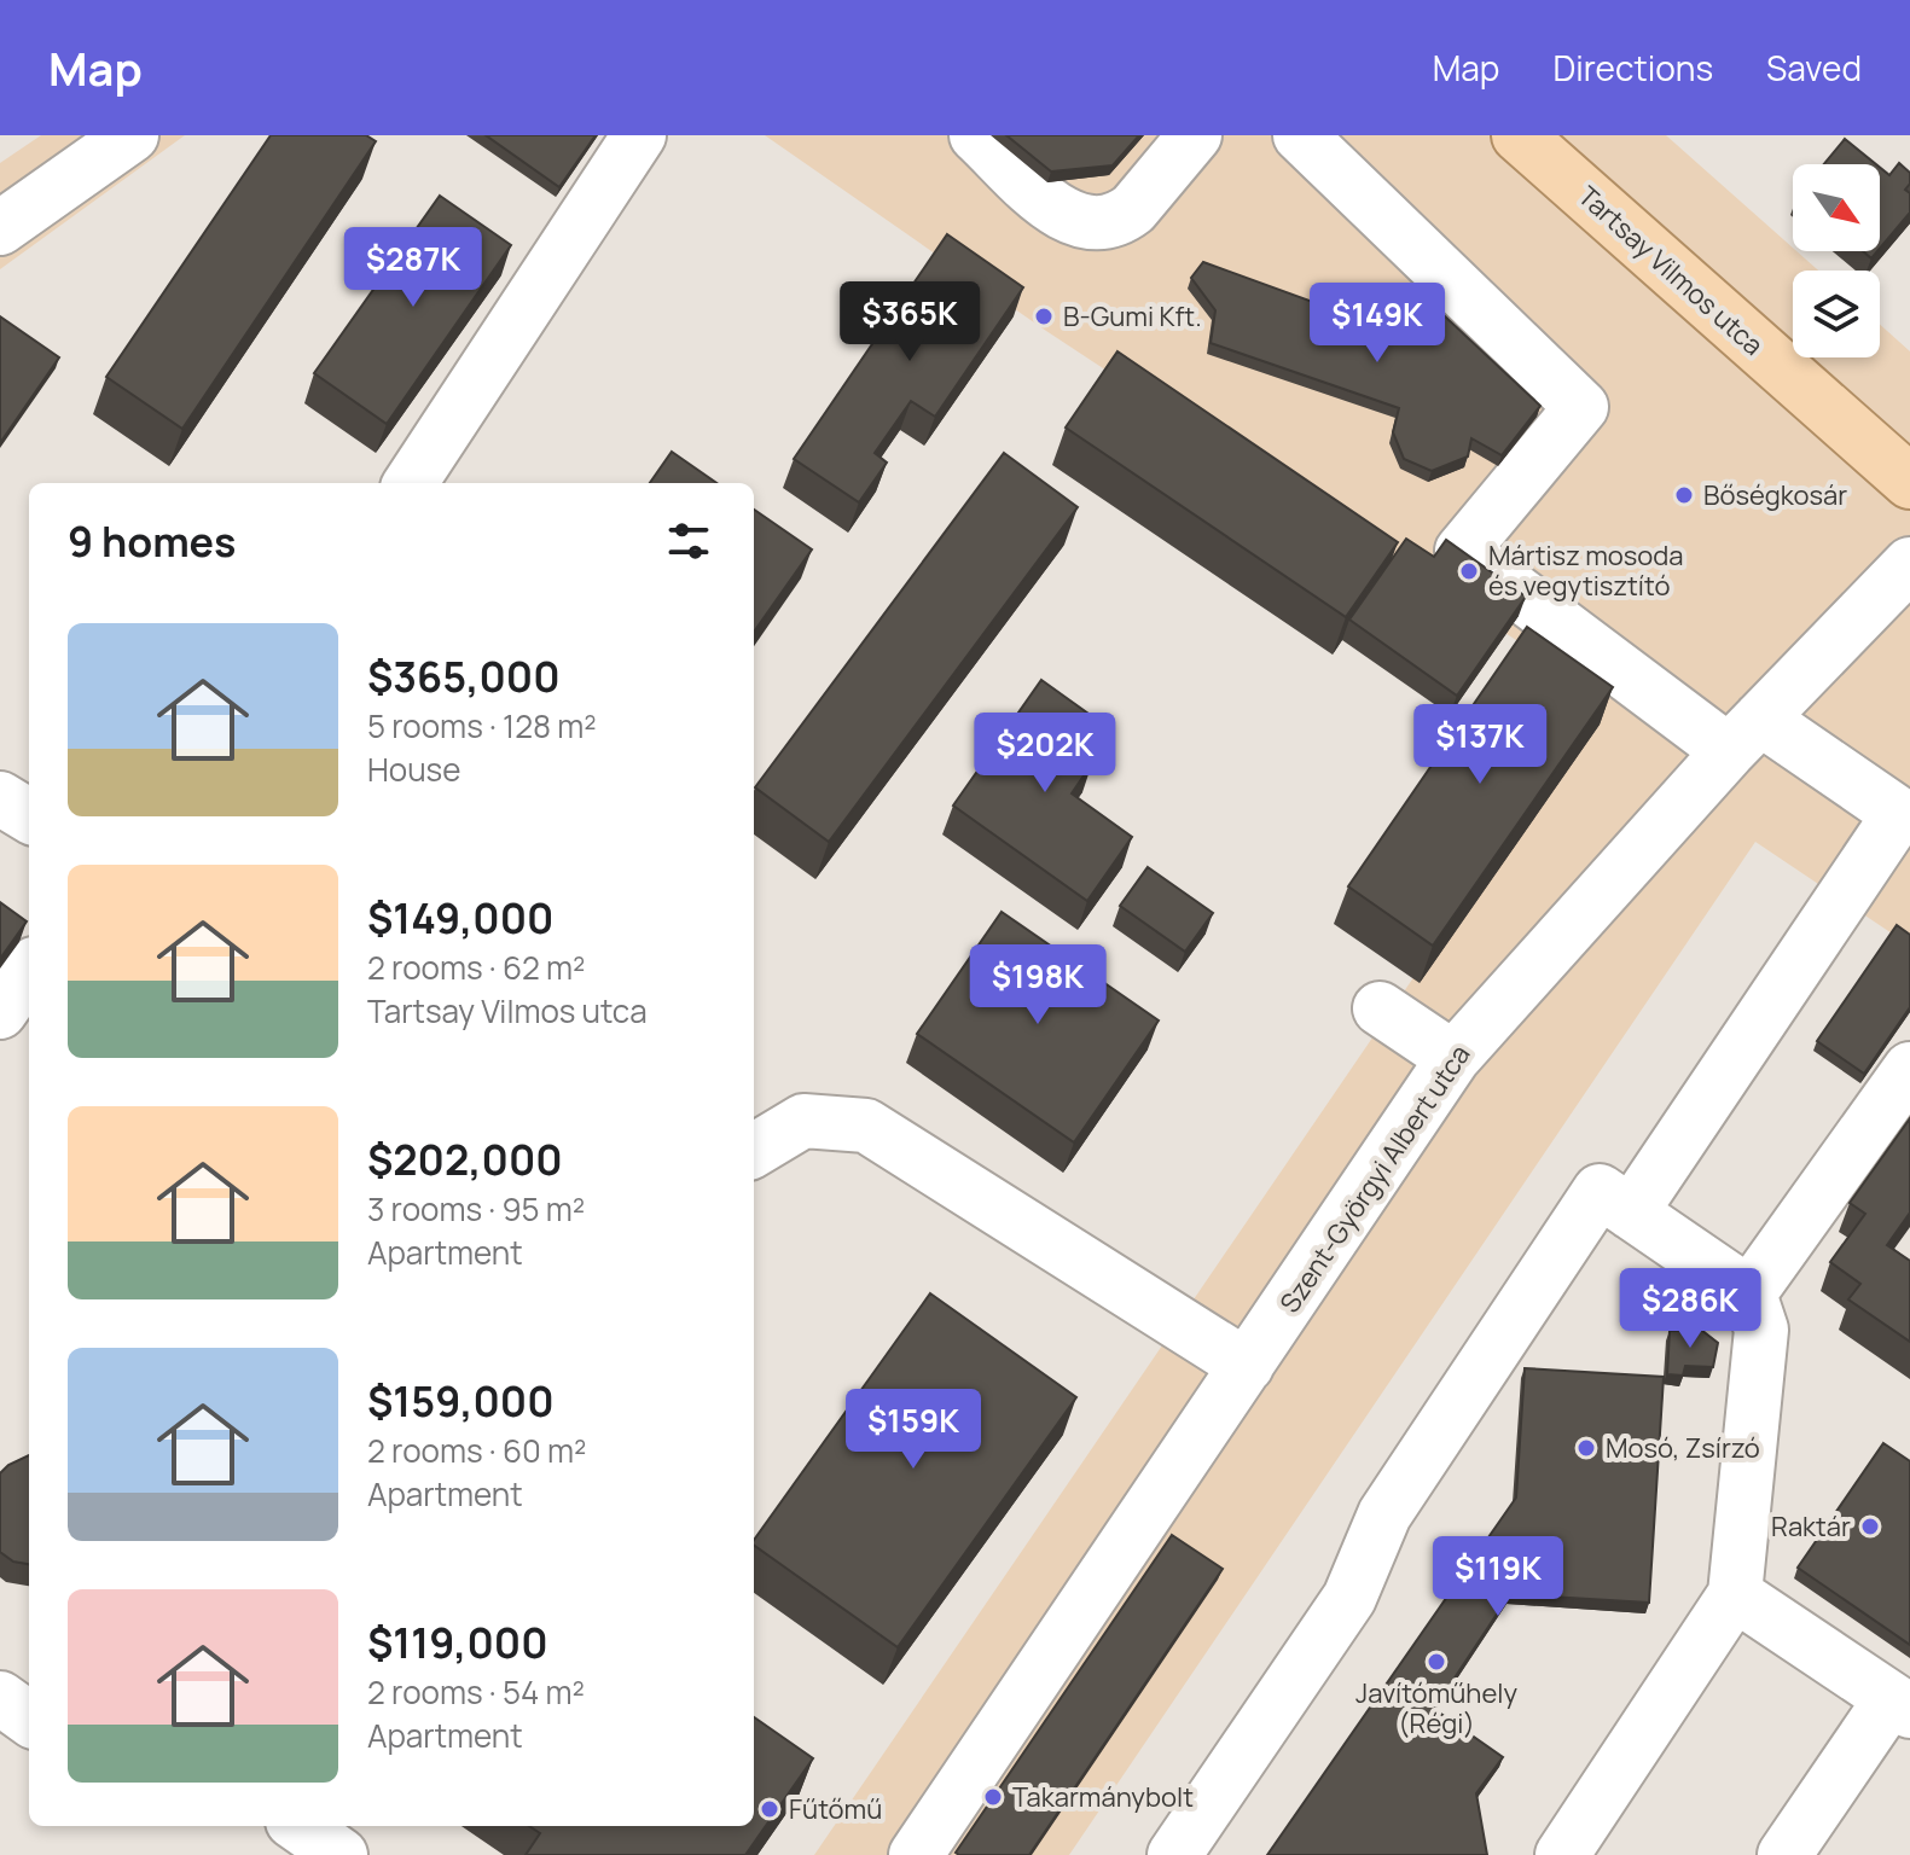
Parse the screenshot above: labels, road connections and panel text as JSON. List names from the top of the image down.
{
  "streets": {
    "main road": ["Tartsay Vilmos utca"],
    "street": ["Szent-Györgyi Albert utca"]
  },
  "places": [
    "B-Gumi Kft.",
    "Bőségkosár",
    "Mártisz mosoda és vegytisztító",
    "Mosó, Zsírzó",
    "Raktár",
    "Javítóműhely (Régi)",
    "Takarmánybolt",
    "Fűtőmű"
  ],
  "north": "bottom right",
  "page": {
    "header": "Map",
    "nav": ["Map", "Directions", "Saved"],
    "price": [
      "$287K",
      "$365K",
      "$149K",
      "$137K",
      "$202K",
      "$198K",
      "$286K",
      "$159K",
      "$119K"
    ],
    "heading": "9 homes",
    "list": [
      {
        "name": "$365,000",
        "note": "5 rooms · 128 m² · House"
      },
      {
        "name": "$149,000",
        "note": "2 rooms · 62 m² · Tartsay Vilmos utca"
      },
      {
        "name": "$202,000",
        "note": "3 rooms · 95 m² · Apartment"
      },
      {
        "name": "$159,000",
        "note": "2 rooms · 60 m² · Apartment"
      },
      {
        "name": "$119,000",
        "note": "2 rooms · 54 m² · Apartment"
      }
    ]
  }
}
